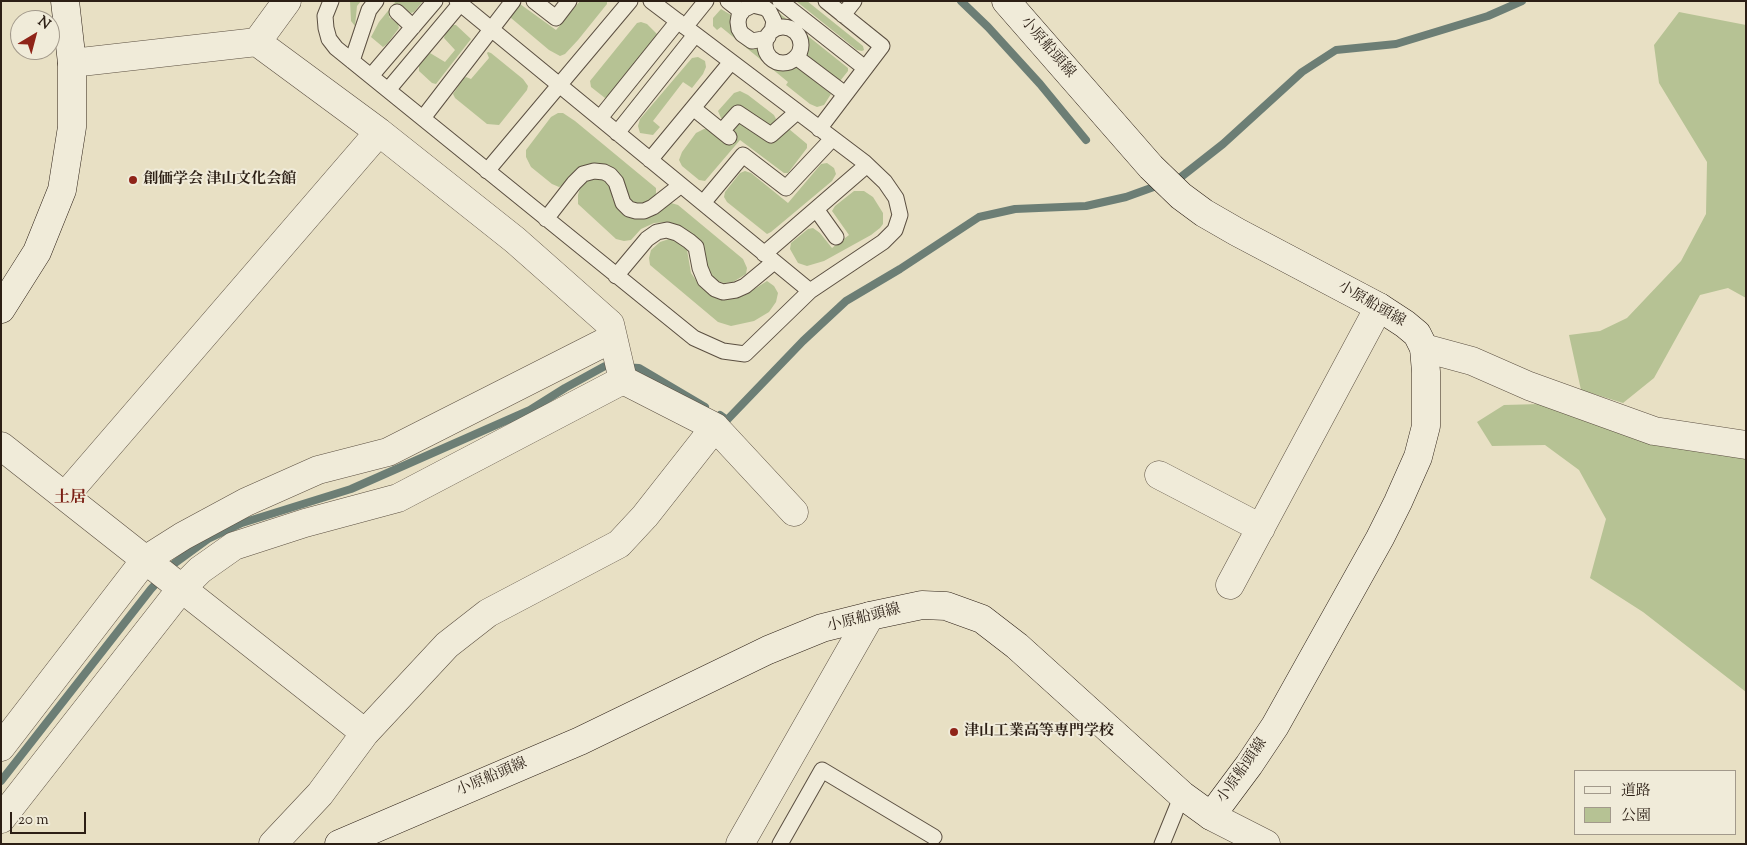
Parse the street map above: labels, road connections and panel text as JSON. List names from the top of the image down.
{
  "streets": {
    "street": ["小原船頭線"]
  },
  "districts": ["土居"],
  "places": ["創価学会 津山文化会館", "津山工業高等専門学校"],
  "legend": ["道路", "公園"],
  "scale_bar": "20 m",
  "north": "top right"
}
